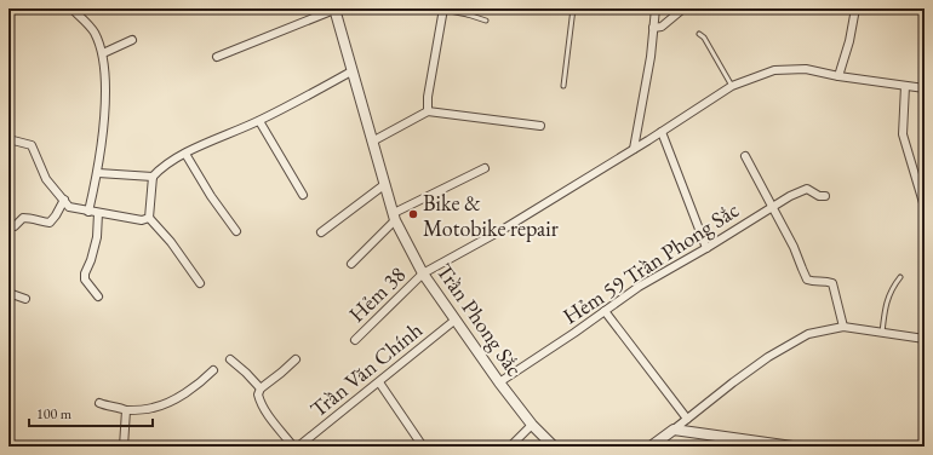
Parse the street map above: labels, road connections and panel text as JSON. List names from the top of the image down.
{
  "streets": {
    "street": [
      "Hẻm 59 Trần Phong Sắc",
      "Hẻm 38",
      "Trần Phong Sắc",
      "Trần Văn Chính"
    ]
  },
  "crossings": [
    ["Hẻm 59 Trần Phong Sắc", "Trần Phong Sắc"],
    ["Hẻm 38", "Trần Phong Sắc"],
    ["Trần Phong Sắc", "Trần Văn Chính"]
  ],
  "places": ["Bike & Motobike repair"],
  "scale_bar": "100 m"
}
